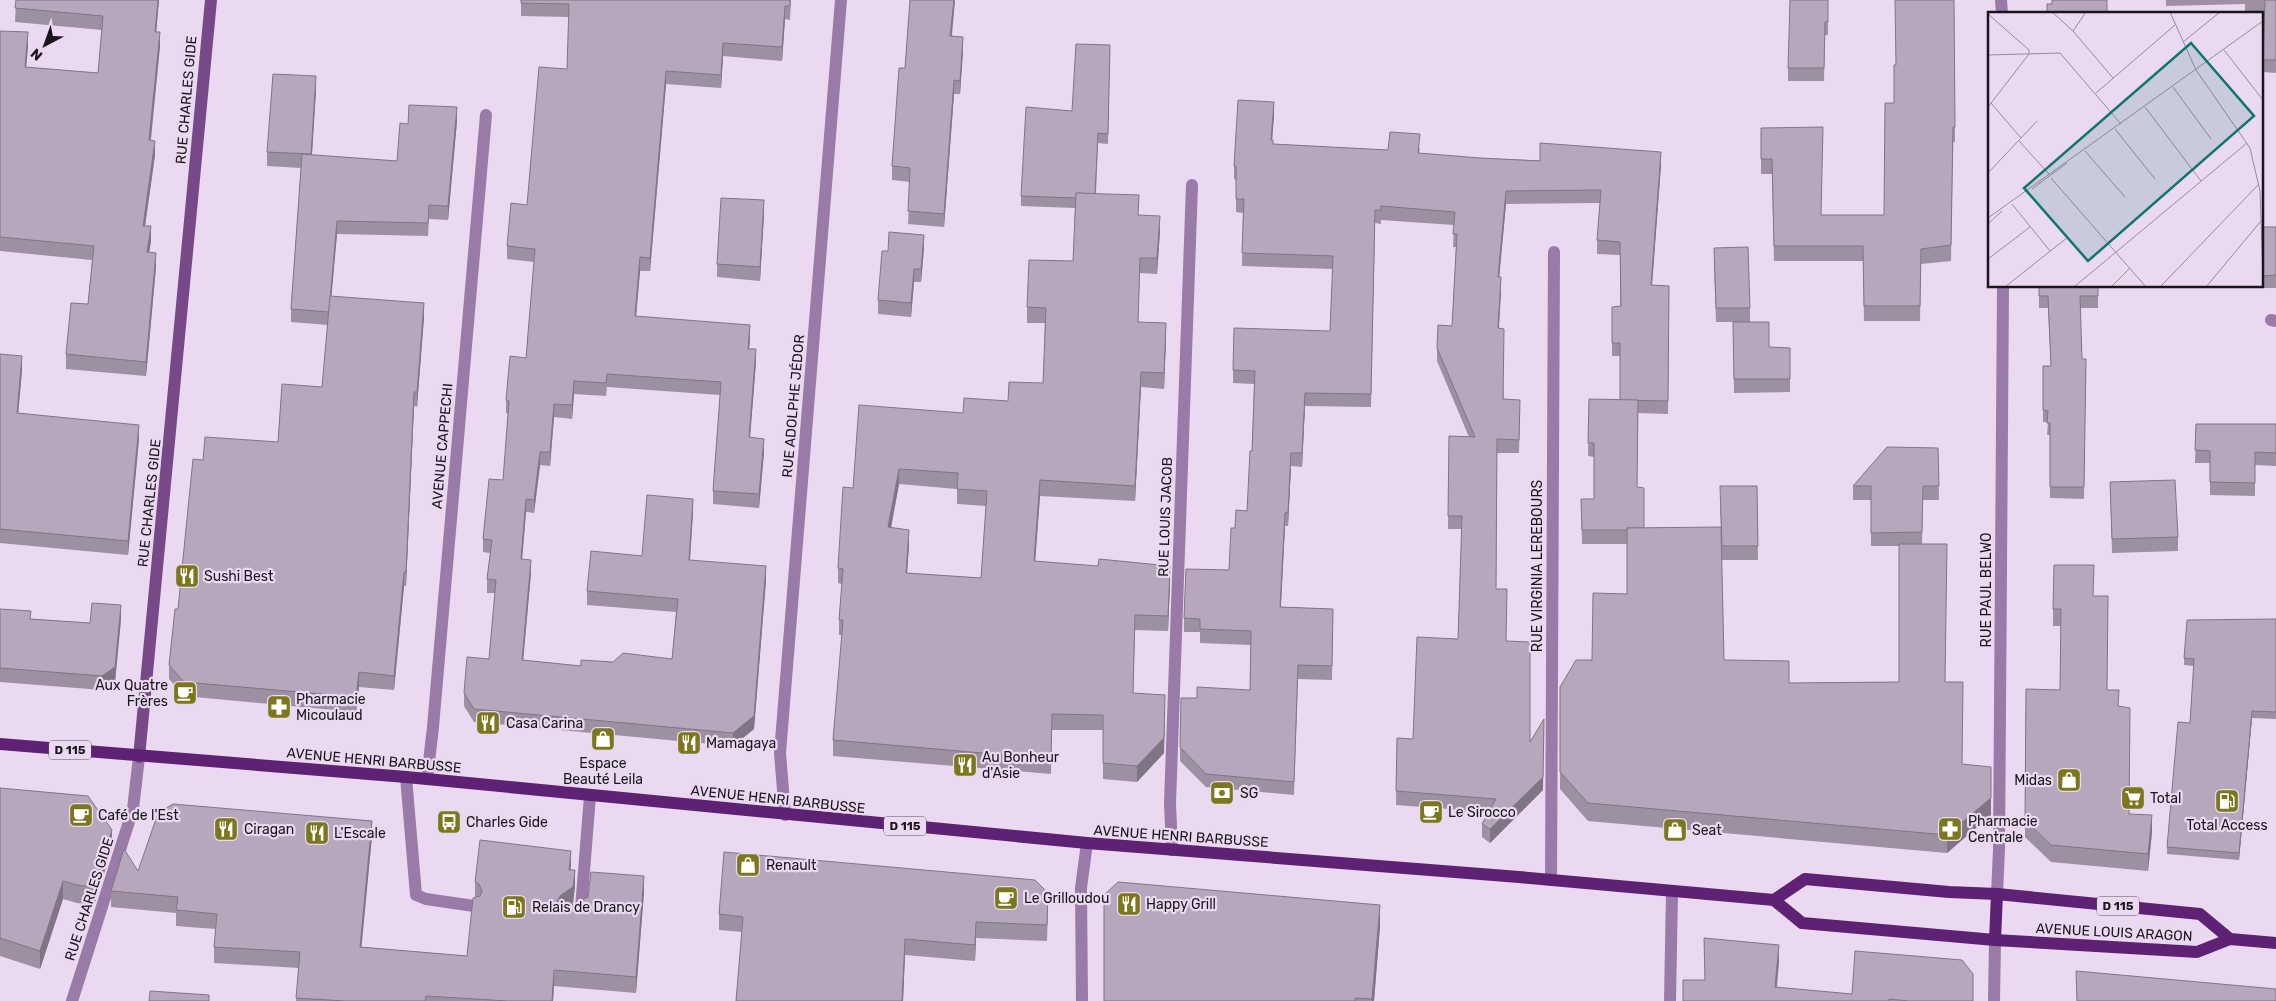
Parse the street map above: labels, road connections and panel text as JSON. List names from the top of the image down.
{
  "streets": {
    "main road": [
      "RUE CHARLES GIDE",
      "D 115",
      "AVENUE HENRI BARBUSSE",
      "AVENUE LOUIS ARAGON"
    ],
    "street": [
      "RUE ADOLPHE JÉDOR",
      "AVENUE CAPPECHI",
      "RUE LOUIS JACOB",
      "RUE VIRGINIA LEREBOURS",
      "RUE PAUL BELWO"
    ]
  },
  "crossings": [
    ["RUE CHARLES GIDE", "AVENUE HENRI BARBUSSE"],
    ["RUE ADOLPHE JÉDOR", "AVENUE HENRI BARBUSSE"],
    ["AVENUE CAPPECHI", "AVENUE HENRI BARBUSSE"],
    ["RUE LOUIS JACOB", "AVENUE HENRI BARBUSSE"],
    ["RUE VIRGINIA LEREBOURS", "AVENUE HENRI BARBUSSE"],
    ["RUE PAUL BELWO", "AVENUE LOUIS ARAGON"],
    ["D 115", "AVENUE HENRI BARBUSSE"],
    ["D 115", "AVENUE LOUIS ARAGON"]
  ],
  "places": {
    "restaurant": [
      "Sushi Best",
      "Casa Carina",
      "Mamagaya",
      "Au Bonheur d'Asie",
      "Ciragan",
      "L'Escale",
      "Happy Grill"
    ],
    "cafe": [
      "Aux Quatre Frères",
      "Le Sirocco",
      "Café de l'Est",
      "Le Grilloudou"
    ],
    "pharmacy": ["Pharmacie Micoulaud", "Pharmacie Centrale"],
    "shop": [
      "Espace Beauté Leila",
      "Midas",
      "Seat",
      "Renault"
    ],
    "bank": ["SG"],
    "supermarket": ["Total"],
    "fuel station": ["Total Access", "Relais de Drancy"],
    "bus stop": ["Charles Gide"]
  },
  "north": "bottom left"
}
